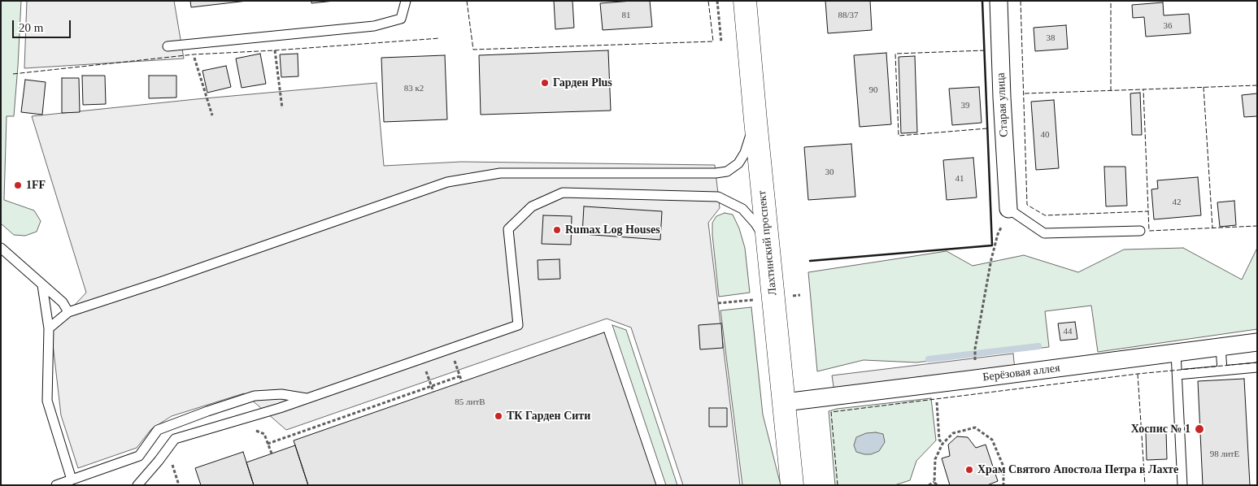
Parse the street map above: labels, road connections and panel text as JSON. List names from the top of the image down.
{
  "streets": {
    "main road": ["Лахтинский проспект"],
    "street": ["Старая улица", "Берёзовая аллея"]
  },
  "crossings": [
    ["Лахтинский проспект", "Берёзовая аллея"]
  ],
  "places": [
    "Гарден Plus",
    "1FF",
    "Rumax Log Houses",
    "ТК Гарден Сити",
    "Хоспис № 1",
    "Храм Святого Апостола Петра в Лахте"
  ],
  "house_numbers": [
    "81",
    "88/37",
    "36",
    "38",
    "83 к2",
    "90",
    "39",
    "40",
    "30",
    "41",
    "42",
    "44",
    "85 литВ",
    "98 литЕ"
  ],
  "scale_bar": "20 m"
}
